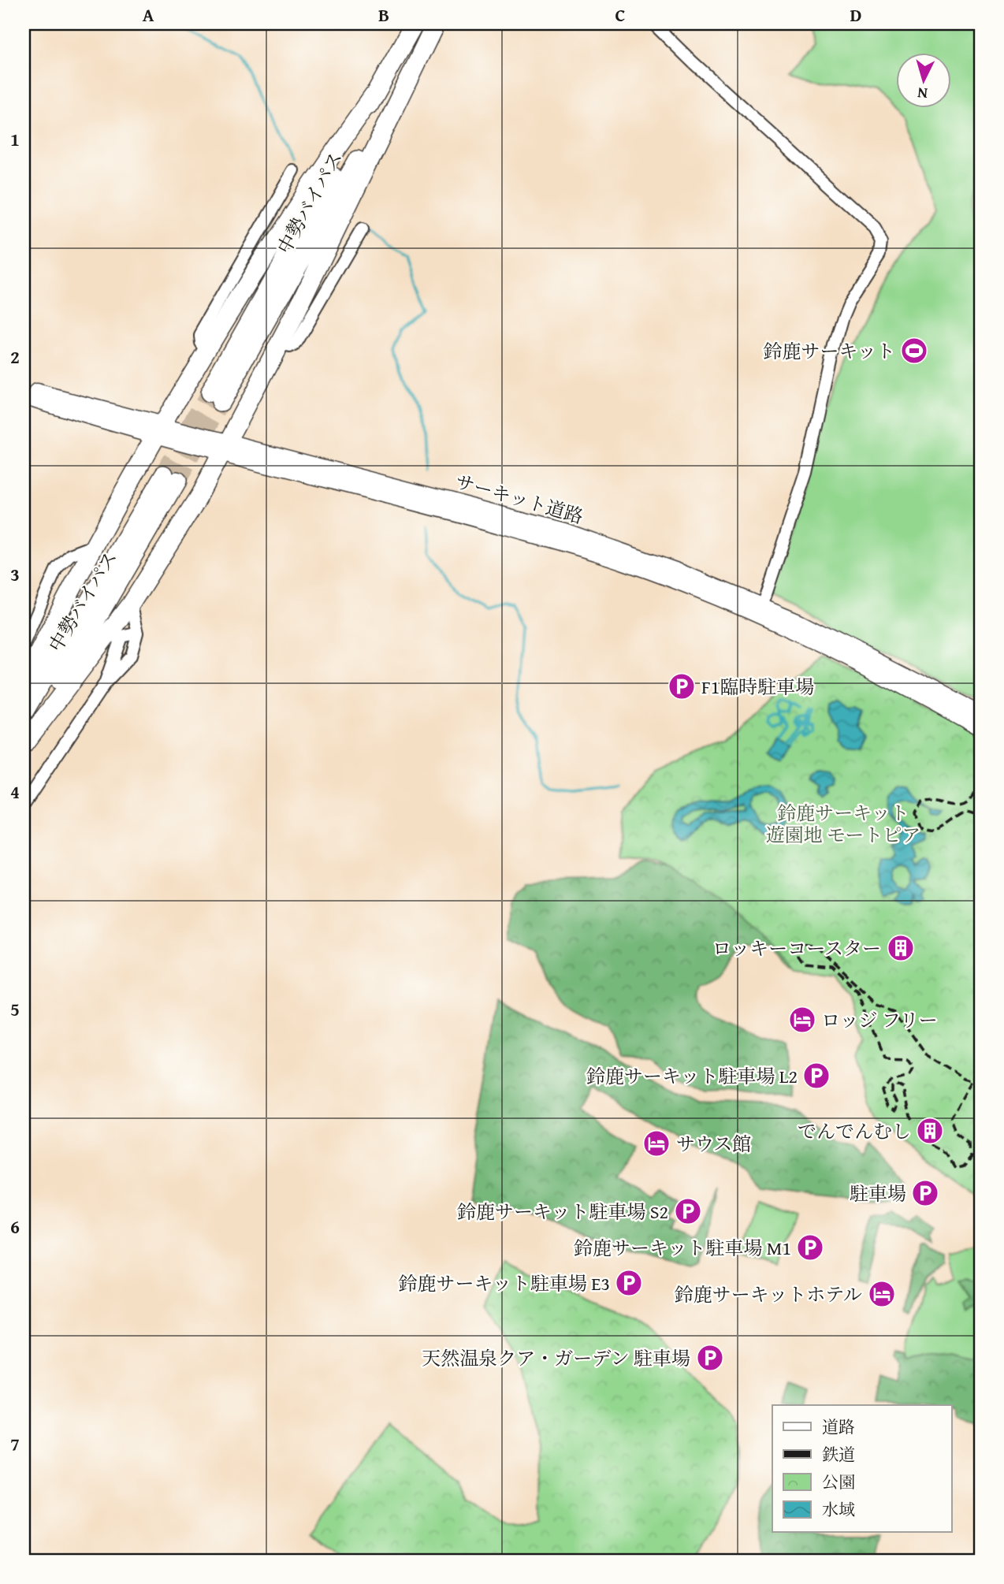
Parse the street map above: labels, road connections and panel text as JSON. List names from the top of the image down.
{
  "streets": {
    "highway": ["中勢バイパス"],
    "street": ["サーキット道路"]
  },
  "parks": ["鈴鹿サーキット 遊園地 モートピア"],
  "places": {
    "sports": ["鈴鹿サーキット"],
    "parking": [
      "F1臨時駐車場",
      "鈴鹿サーキット駐車場 L2",
      "駐車場",
      "鈴鹿サーキット駐車場 S2",
      "鈴鹿サーキット駐車場 M1",
      "鈴鹿サーキット駐車場 E3",
      "天然温泉クア・ガーデン 駐車場"
    ],
    "building": ["ロッキーコースター", "でんでんむし"],
    "hotel": ["ロッジ フリー", "サウス館", "鈴鹿サーキットホテル"]
  },
  "legend": [
    "道路",
    "鉄道",
    "公園",
    "水域"
  ],
  "north": "bottom",
  "grid": {
    "columns": [
      "A",
      "B",
      "C",
      "D"
    ],
    "rows": [
      "1",
      "2",
      "3",
      "4",
      "5",
      "6",
      "7"
    ]
  }
}
